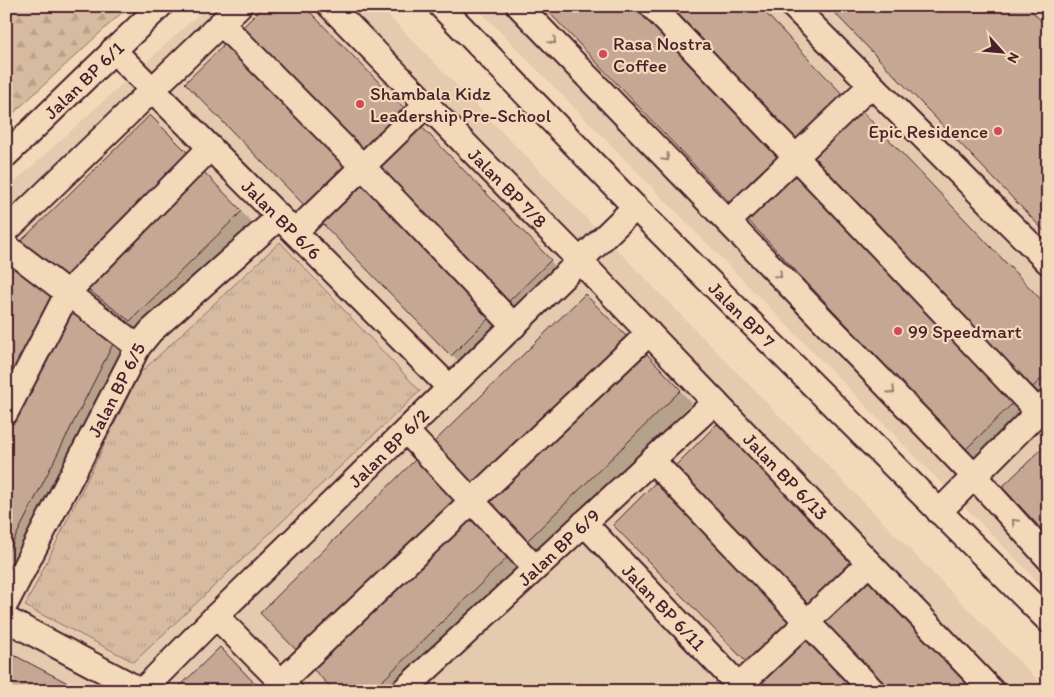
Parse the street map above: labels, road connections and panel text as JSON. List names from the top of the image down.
{
  "streets": {
    "street": [
      "Jalan BP 6/1",
      "Jalan BP 7/8",
      "Jalan BP 6/6",
      "Jalan BP 7",
      "Jalan BP 6/5",
      "Jalan BP 6/2",
      "Jalan BP 6/13",
      "Jalan BP 6/9",
      "Jalan BP 6/11"
    ]
  },
  "crossings": [
    ["Jalan BP 6/1", "Jalan BP 6/6"],
    ["Jalan BP 7/8", "Jalan BP 6/5"],
    ["Jalan BP 7/8", "Jalan BP 6/2"],
    ["Jalan BP 7/8", "Jalan BP 6/13"],
    ["Jalan BP 6/6", "Jalan BP 6/5"],
    ["Jalan BP 6/6", "Jalan BP 6/2"],
    ["Jalan BP 7", "Jalan BP 6/2"],
    ["Jalan BP 6/2", "Jalan BP 6/13"],
    ["Jalan BP 6/13", "Jalan BP 6/9"],
    ["Jalan BP 6/9", "Jalan BP 6/11"]
  ],
  "places": [
    "Rasa Nostra Coffee",
    "Shambala Kidz Leadership Pre-School",
    "Epic Residence",
    "99 Speedmart"
  ],
  "north": "bottom right"
}
